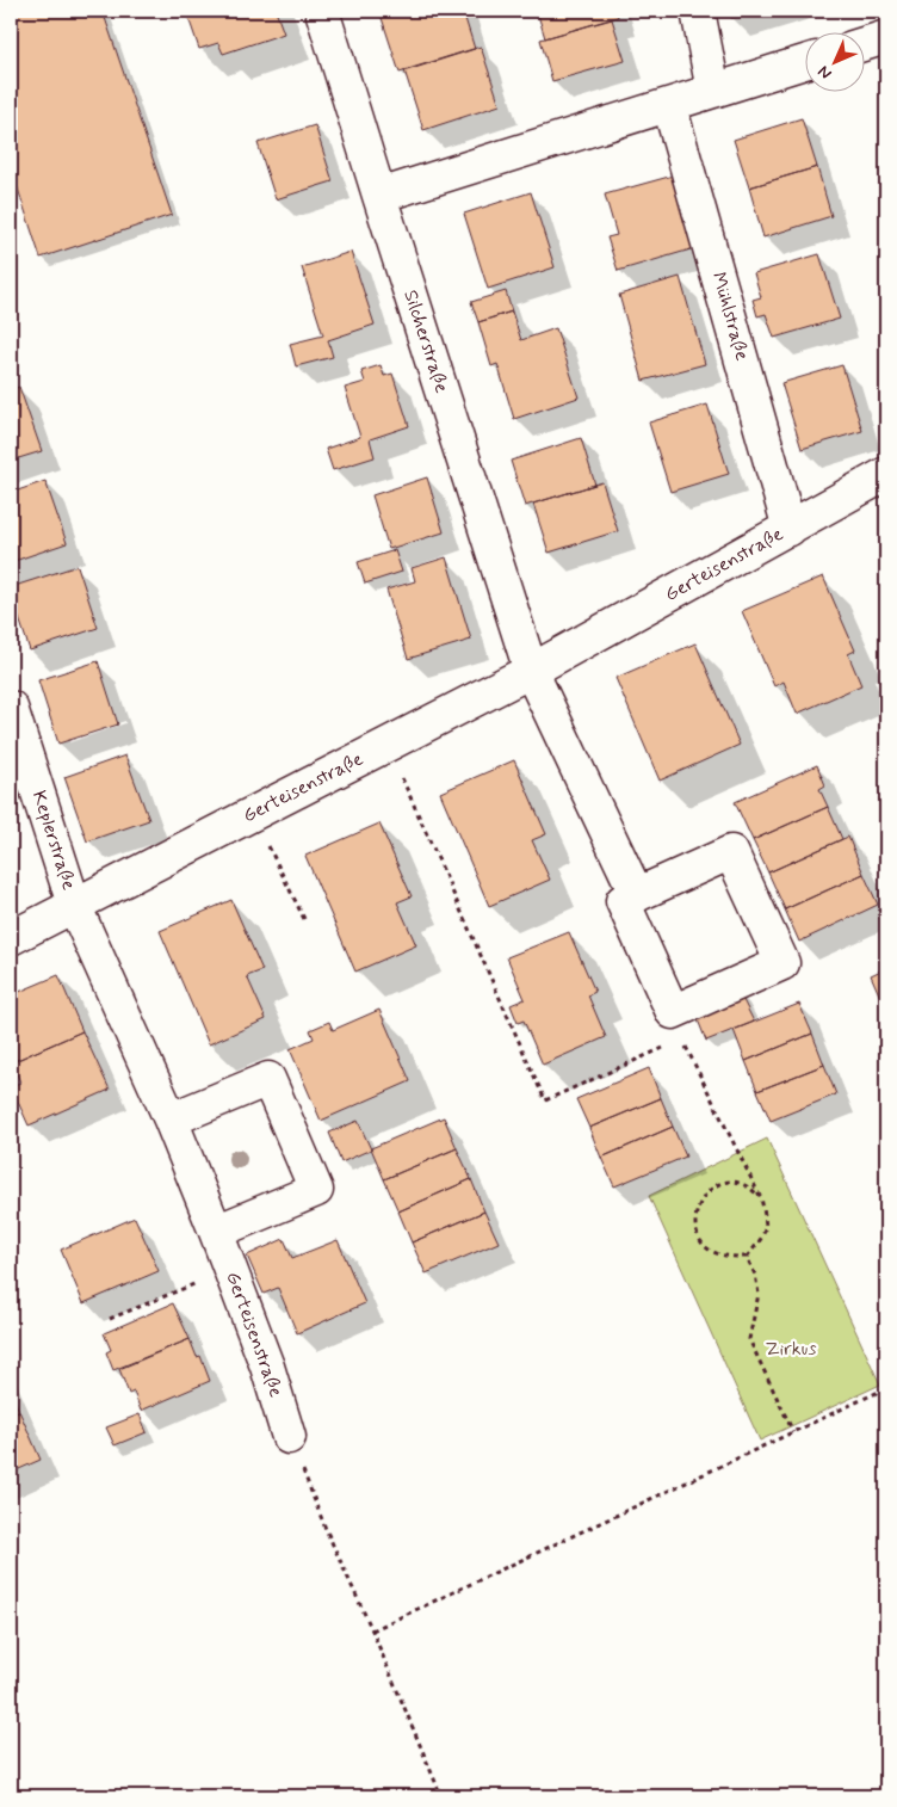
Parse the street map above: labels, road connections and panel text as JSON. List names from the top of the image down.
{
  "streets": {
    "street": [
      "Mühlstraße",
      "Silcherstraße",
      "Gerteisenstraße",
      "Keplerstraße"
    ]
  },
  "crossings": [
    ["Mühlstraße", "Gerteisenstraße"],
    ["Silcherstraße", "Gerteisenstraße"],
    ["Gerteisenstraße", "Keplerstraße"]
  ],
  "parks": ["Zirkus"],
  "north": "bottom left"
}
